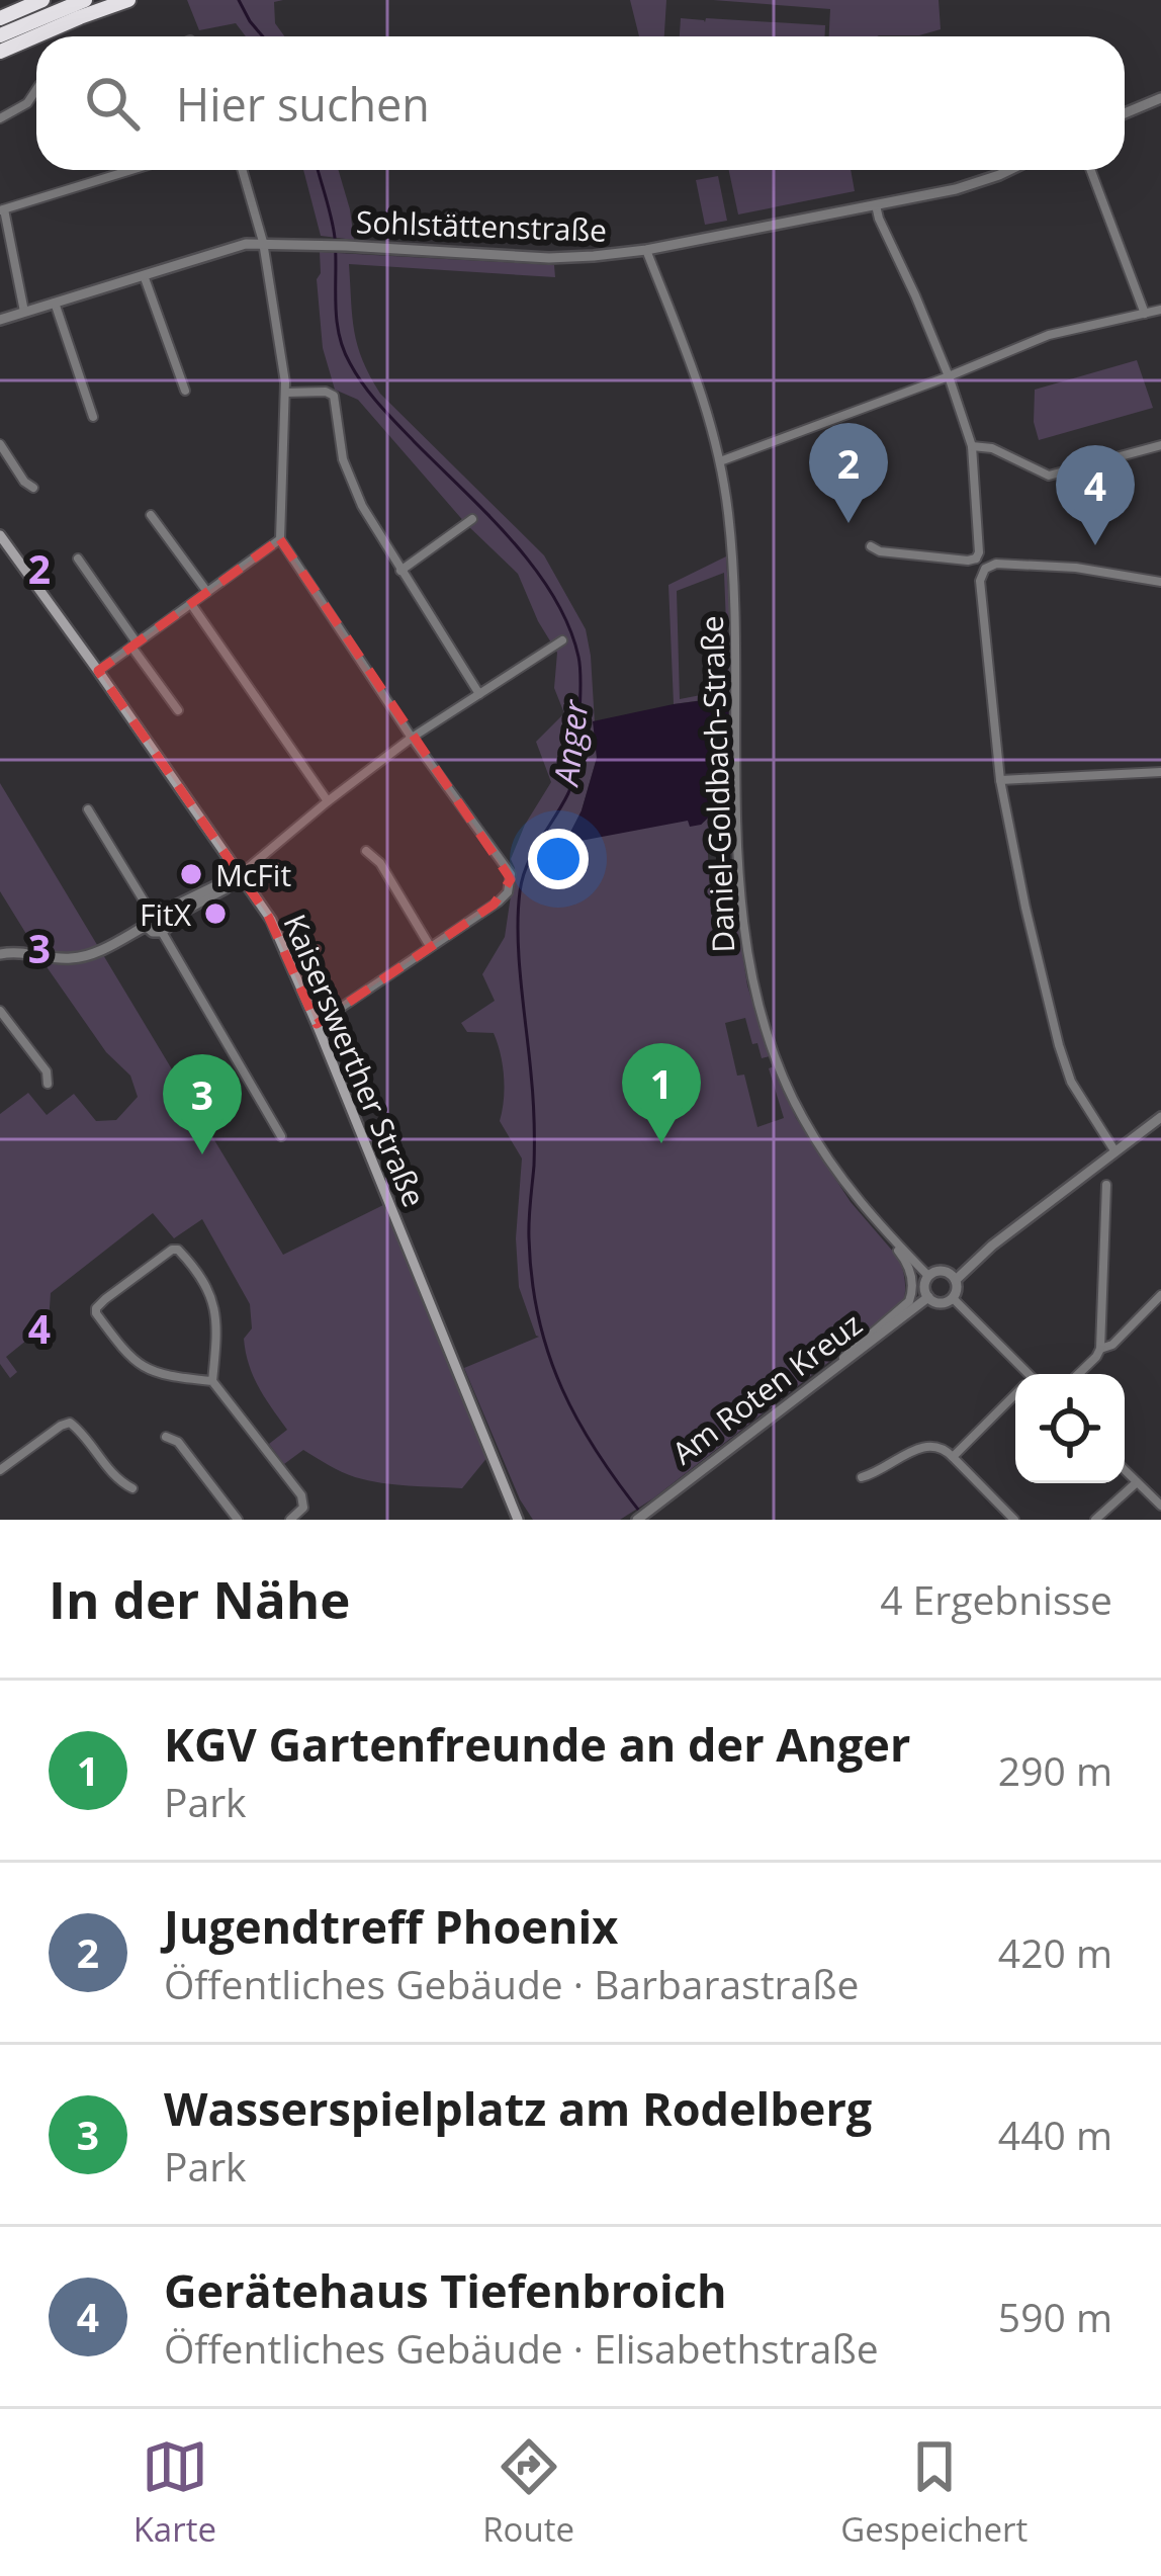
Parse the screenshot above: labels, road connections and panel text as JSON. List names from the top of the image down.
{
  "streets": {
    "main road": ["Kaiserswerther Straße"],
    "street": ["Sohlstättenstraße", "Daniel-Goldbach-Straße", "Am Roten Kreuz"]
  },
  "crossings": [
    ["Sohlstättenstraße", "Daniel-Goldbach-Straße"],
    ["Daniel-Goldbach-Straße", "Am Roten Kreuz"]
  ],
  "water": ["Anger"],
  "places": ["McFit", "FitX"],
  "page": {
    "search": "Hier suchen",
    "pins": [
      "2",
      "4",
      "1",
      "3"
    ],
    "heading": ["In der Nähe", "4 Ergebnisse"],
    "list": [
      {
        "mark": "1",
        "name": "KGV Gartenfreunde an der Anger",
        "note": "Park",
        "value": "290 m"
      },
      {
        "mark": "2",
        "name": "Jugendtreff Phoenix",
        "note": "Öffentliches Gebäude · Barbarastraße",
        "value": "420 m"
      },
      {
        "mark": "3",
        "name": "Wasserspielplatz am Rodelberg",
        "note": "Park",
        "value": "440 m"
      },
      {
        "mark": "4",
        "name": "Gerätehaus Tiefenbroich",
        "note": "Öffentliches Gebäude · Elisabethstraße",
        "value": "590 m"
      }
    ],
    "nav": ["Karte", "Route", "Gespeichert"]
  },
  "grid": {
    "rows": ["2", "3", "4"]
  }
}
